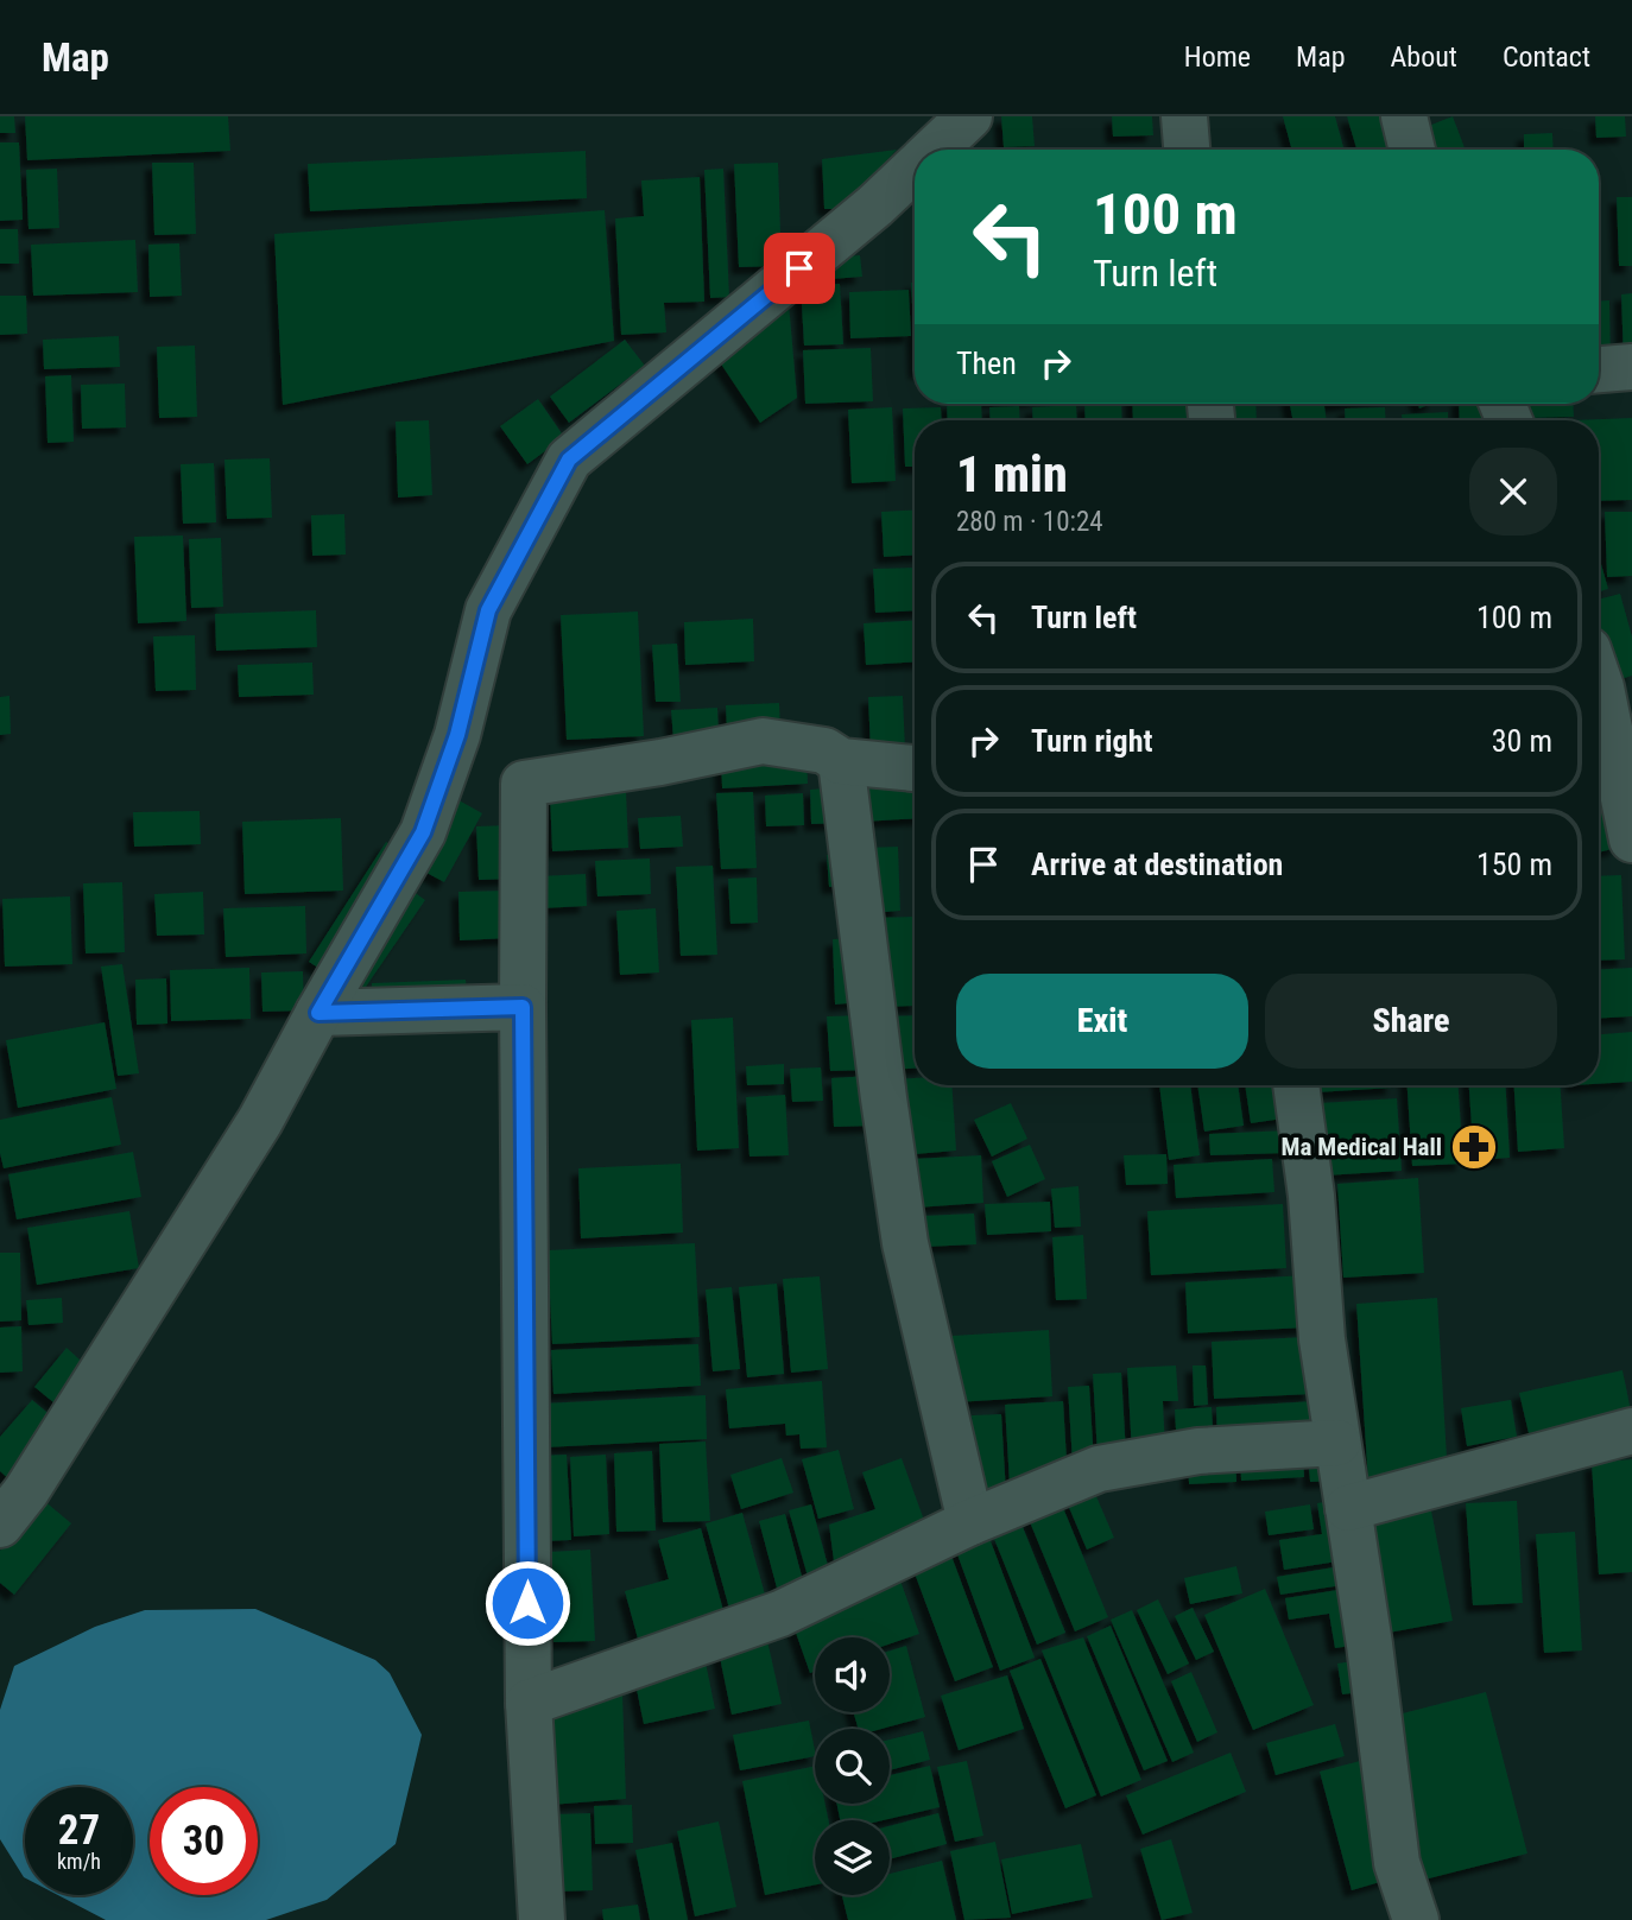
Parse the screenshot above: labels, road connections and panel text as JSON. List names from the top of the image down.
{
  "places": {
    "pharmacy": ["Ma Medical Hall"]
  },
  "page": {
    "header": "Map",
    "nav": [
      "Home",
      "Map",
      "About",
      "Contact"
    ],
    "turn": ["100 m", "Turn left"],
    "then": "Then",
    "heading": ["1 min", "280 m · 10:24"],
    "list": [
      {
        "name": "Turn left",
        "value": "100 m"
      },
      {
        "name": "Turn right",
        "value": "30 m"
      },
      {
        "name": "Arrive at destination",
        "value": "150 m"
      }
    ],
    "buttons": ["Exit", "Share"],
    "speed": "27 km/h",
    "limit": "30"
  }
}
